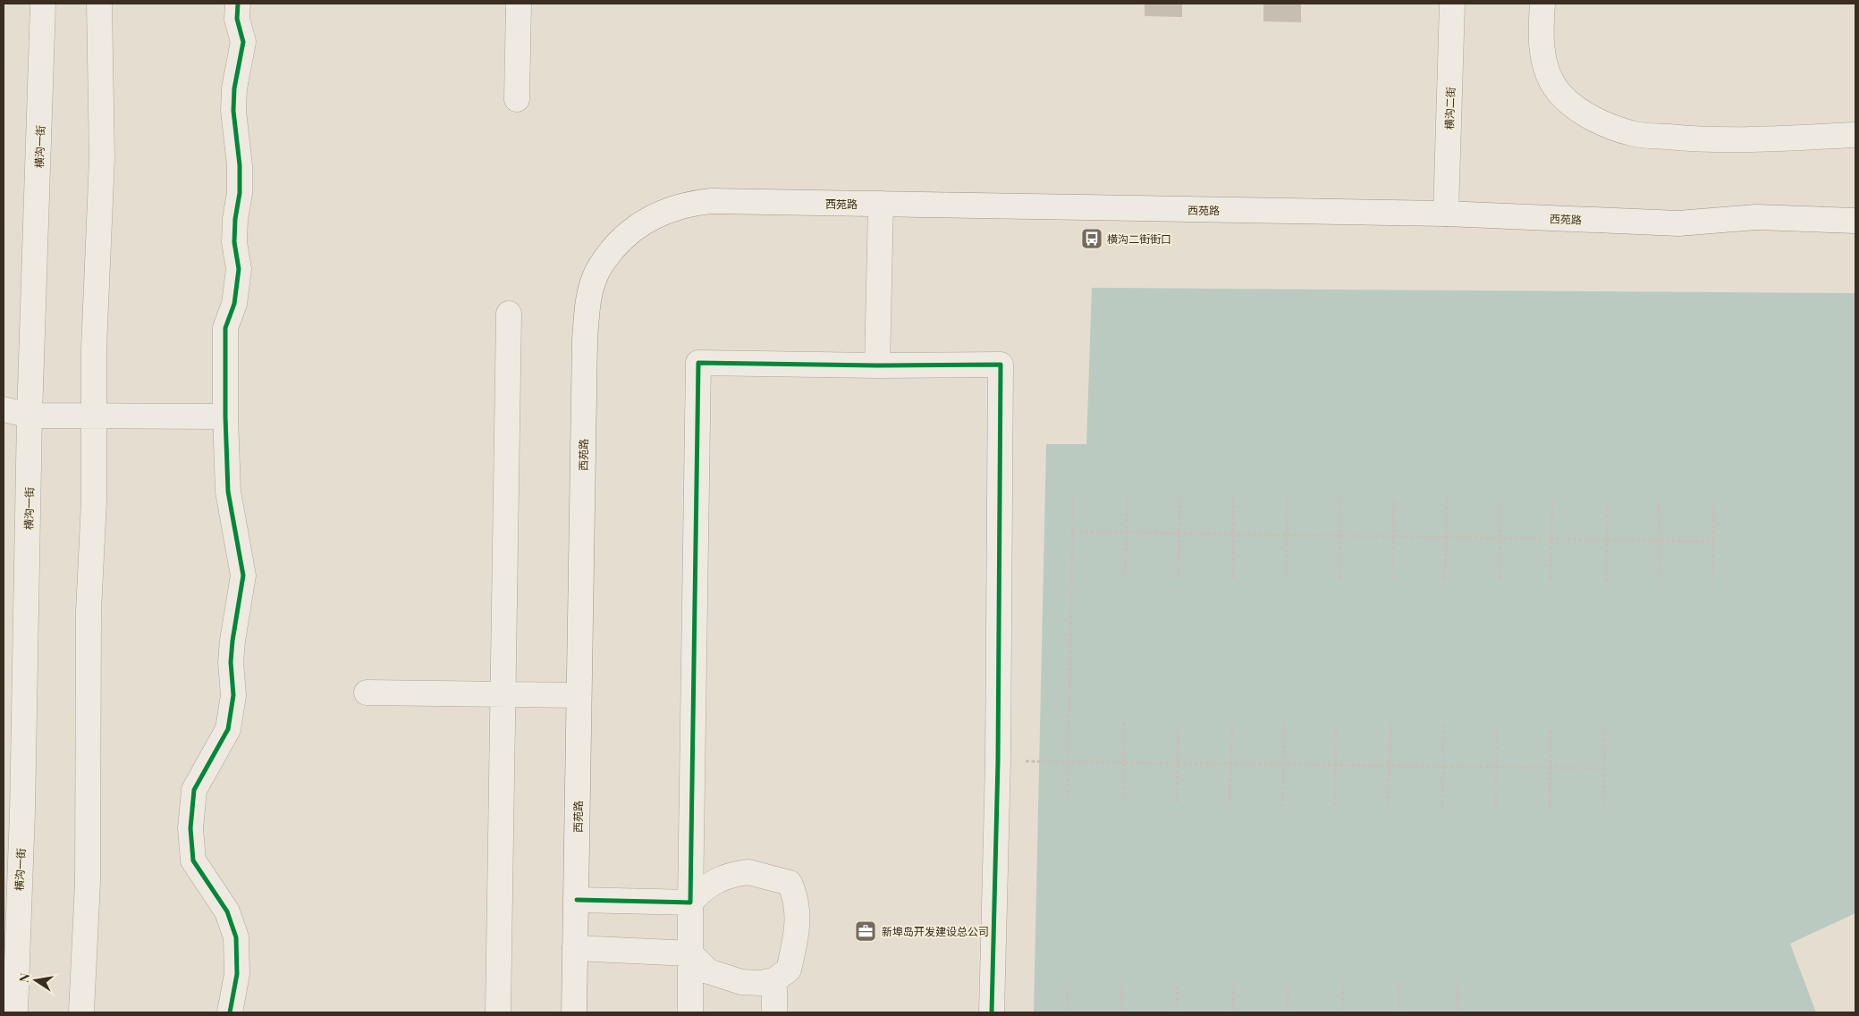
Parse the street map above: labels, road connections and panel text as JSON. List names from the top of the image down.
{
  "streets": {
    "street": ["横沟二街", "横沟一街", "西苑路"]
  },
  "crossings": [
    ["横沟二街", "西苑路"]
  ],
  "places": {
    "bus stop": ["横沟二街街口"],
    "office": ["新埠岛开发建设总公司"]
  },
  "north": "left"
}
